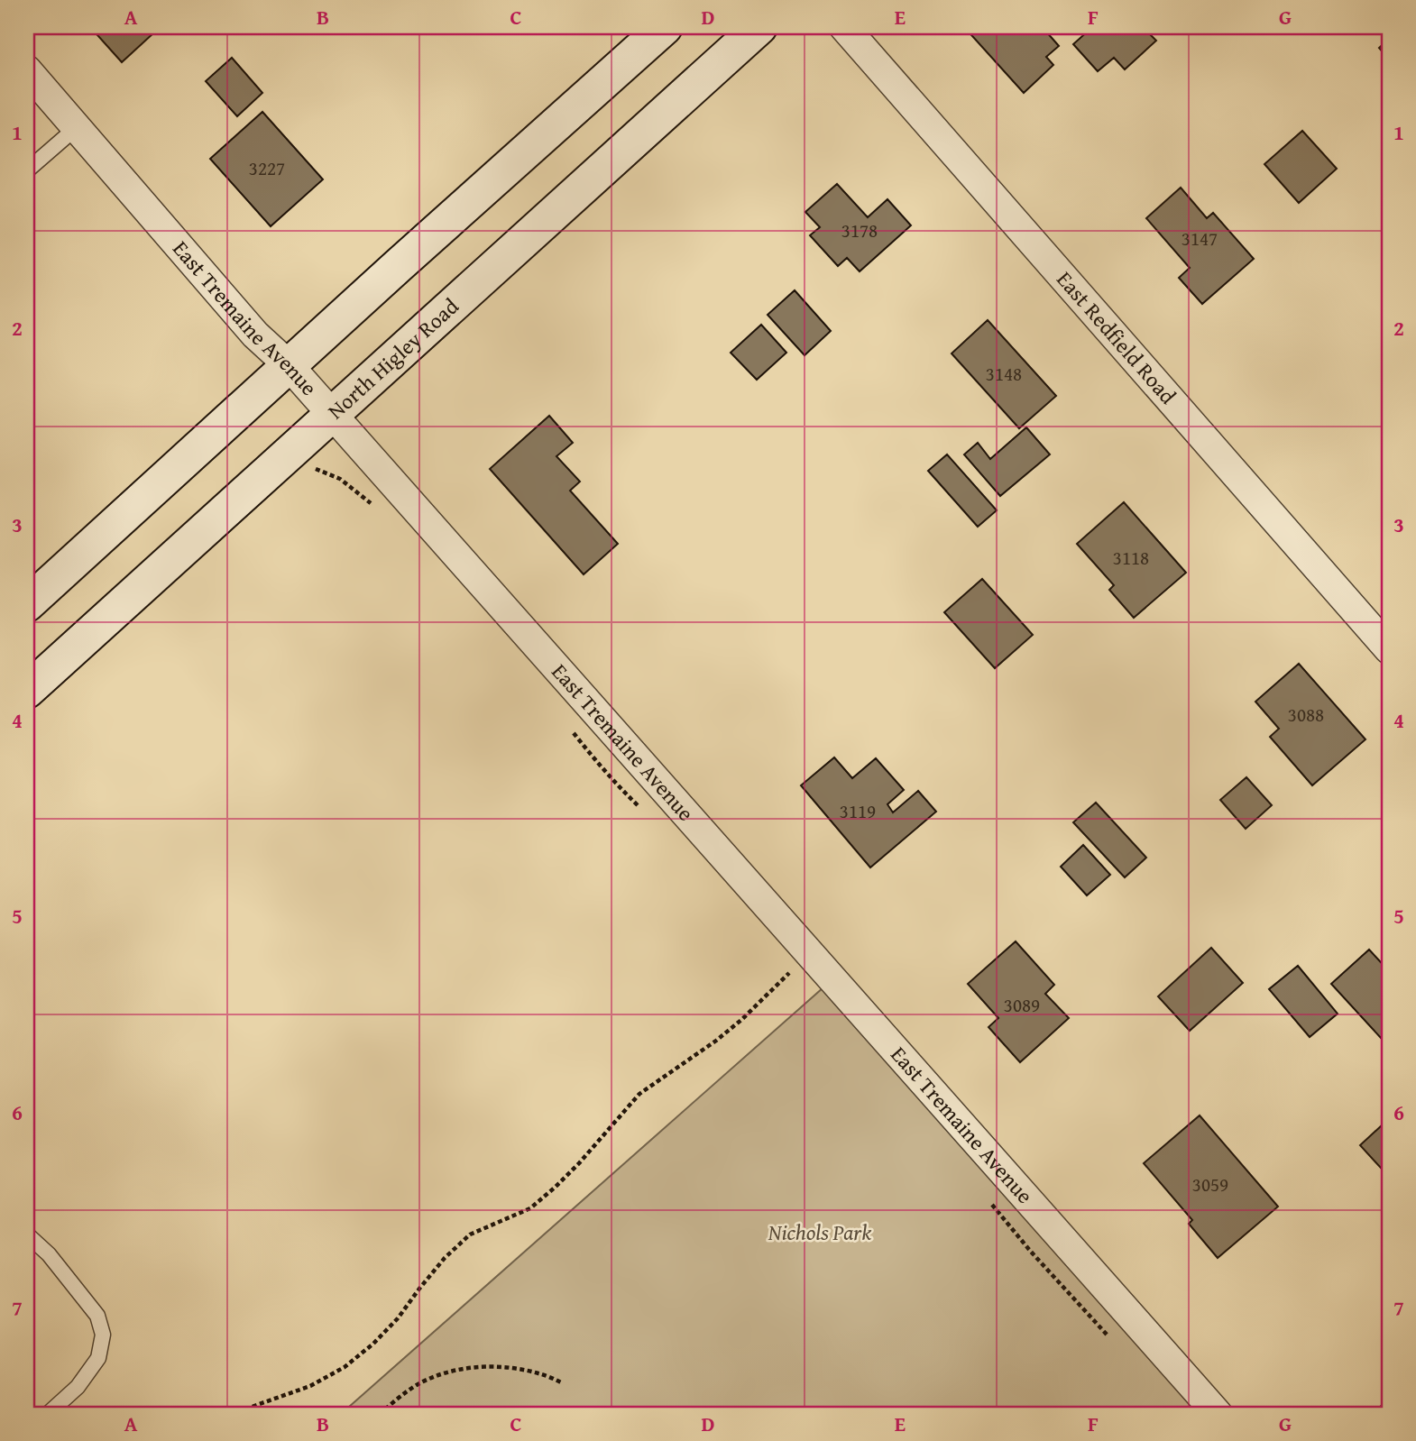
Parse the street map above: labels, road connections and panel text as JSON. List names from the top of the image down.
{
  "streets": {
    "main road": ["North Higley Road"],
    "street": ["East Tremaine Avenue", "East Redfield Road"]
  },
  "crossings": [
    ["East Tremaine Avenue", "North Higley Road"]
  ],
  "parks": ["Nichols Park"],
  "house_numbers": [
    "3227",
    "3178",
    "3147",
    "3148",
    "3118",
    "3088",
    "3119",
    "3089",
    "3059"
  ],
  "grid": {
    "columns": [
      "A",
      "B",
      "C",
      "D",
      "E",
      "F",
      "G"
    ],
    "rows": [
      "1",
      "2",
      "3",
      "4",
      "5",
      "6",
      "7"
    ]
  }
}
